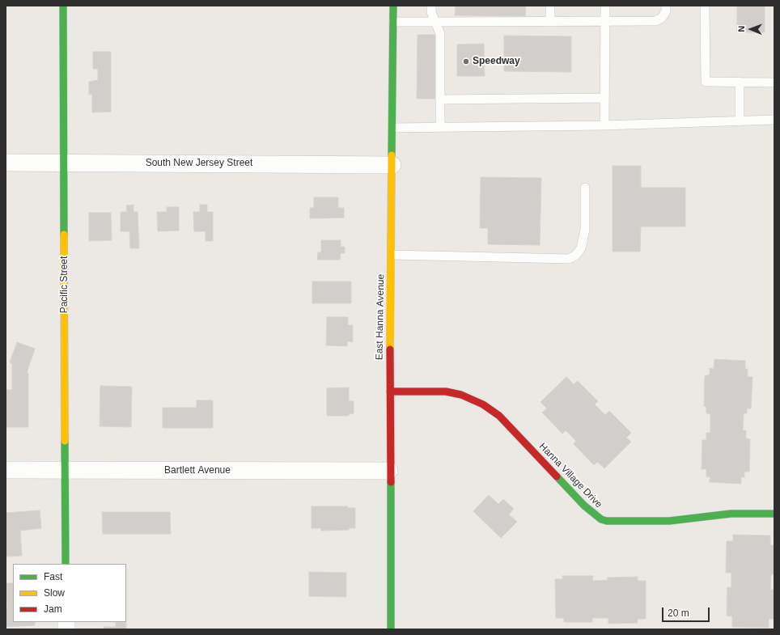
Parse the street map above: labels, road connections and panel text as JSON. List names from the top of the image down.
{
  "streets": {
    "street": [
      "South New Jersey Street",
      "Pacific Street",
      "East Hanna Avenue",
      "Bartlett Avenue",
      "Hanna Village Drive"
    ]
  },
  "crossings": [
    ["South New Jersey Street", "Pacific Street"],
    ["South New Jersey Street", "East Hanna Avenue"],
    ["Pacific Street", "Bartlett Avenue"],
    ["East Hanna Avenue", "Bartlett Avenue"],
    ["East Hanna Avenue", "Hanna Village Drive"]
  ],
  "places": ["Speedway"],
  "legend": ["Fast", "Slow", "Jam"],
  "scale_bar": "20 m",
  "north": "left"
}
